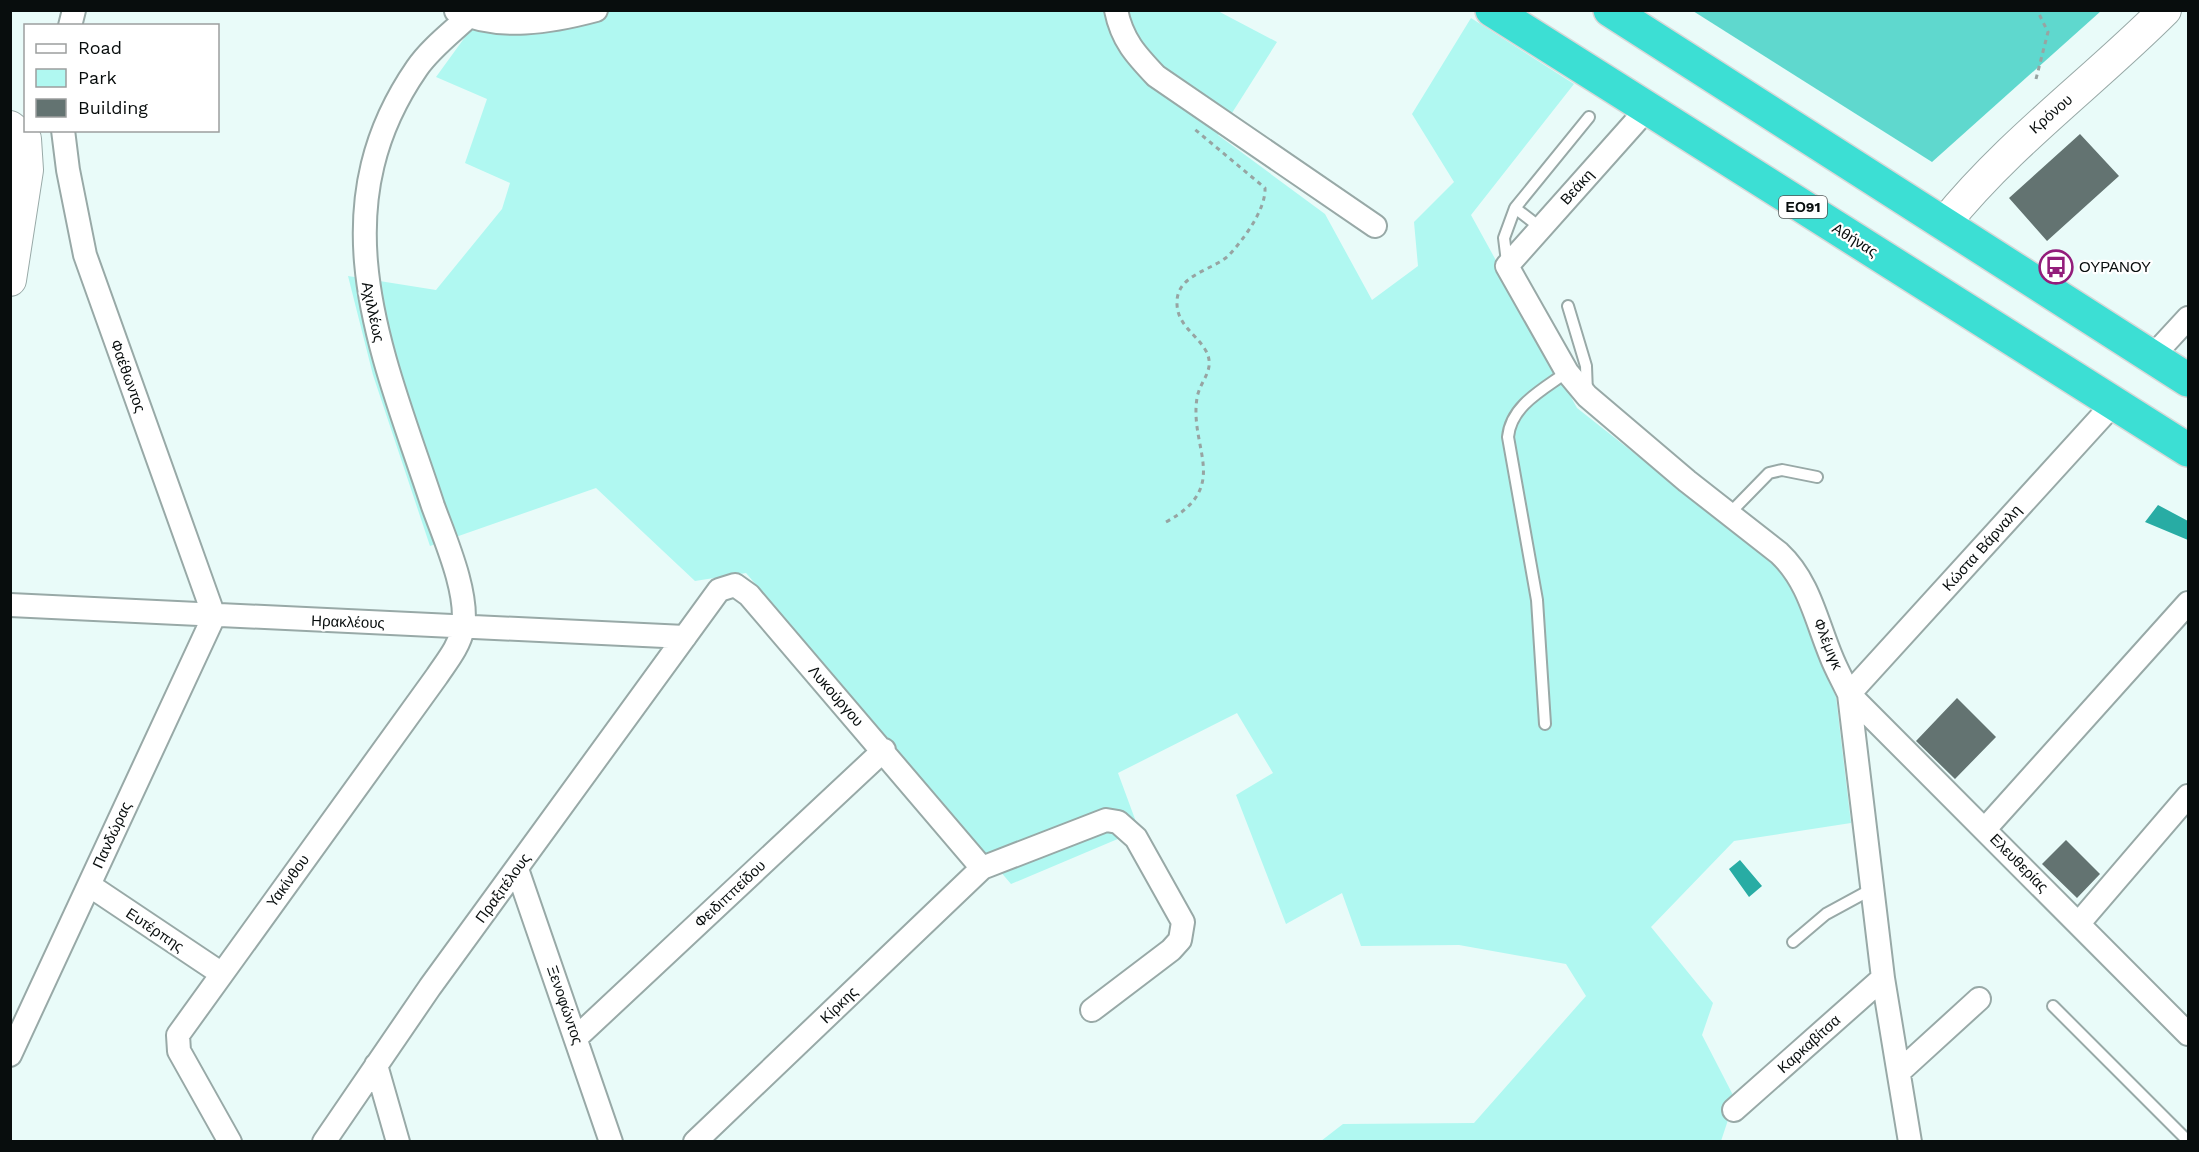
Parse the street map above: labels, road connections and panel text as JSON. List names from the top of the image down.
{
  "streets": {
    "highway": ["ΕΟ91", "Αθήνας"],
    "street": [
      "Κρόνου",
      "Βεάκη",
      "Αχιλλέως",
      "Φαέθωντος",
      "Κώστα Βάρναλη",
      "Ηρακλέους",
      "Φλέμιγκ",
      "Λυκούργου",
      "Πανδώρας",
      "Ελευθερίας",
      "Υακίνθου",
      "Πραξιτέλους",
      "Φειδιππείδου",
      "Ευτέρπης",
      "Ξενοφώντος",
      "Κίρκης",
      "Καρκαβίτσα"
    ]
  },
  "crossings": [
    ["Βεάκη", "Αθήνας"],
    ["Βεάκη", "Φλέμιγκ"],
    ["Αθήνας", "Κώστα Βάρναλη"],
    ["Αχιλλέως", "Ηρακλέους"],
    ["Αχιλλέως", "Υακίνθου"],
    ["Φαέθωντος", "Ηρακλέους"],
    ["Φαέθωντος", "Πανδώρας"],
    ["Κώστα Βάρναλη", "Φλέμιγκ"],
    ["Κώστα Βάρναλη", "Ελευθερίας"],
    ["Ηρακλέους", "Λυκούργου"],
    ["Ηρακλέους", "Πανδώρας"],
    ["Ηρακλέους", "Υακίνθου"],
    ["Ηρακλέους", "Πραξιτέλους"],
    ["Φλέμιγκ", "Ελευθερίας"],
    ["Φλέμιγκ", "Καρκαβίτσα"],
    ["Λυκούργου", "Πραξιτέλους"],
    ["Λυκούργου", "Φειδιππείδου"],
    ["Λυκούργου", "Κίρκης"],
    ["Πανδώρας", "Ευτέρπης"],
    ["Υακίνθου", "Ευτέρπης"],
    ["Πραξιτέλους", "Ξενοφώντος"],
    ["Φειδιππείδου", "Ξενοφώντος"]
  ],
  "places": {
    "bus stop": ["ΟΥΡΑΝΟΥ"]
  },
  "legend": ["Road", "Park", "Building"]
}
